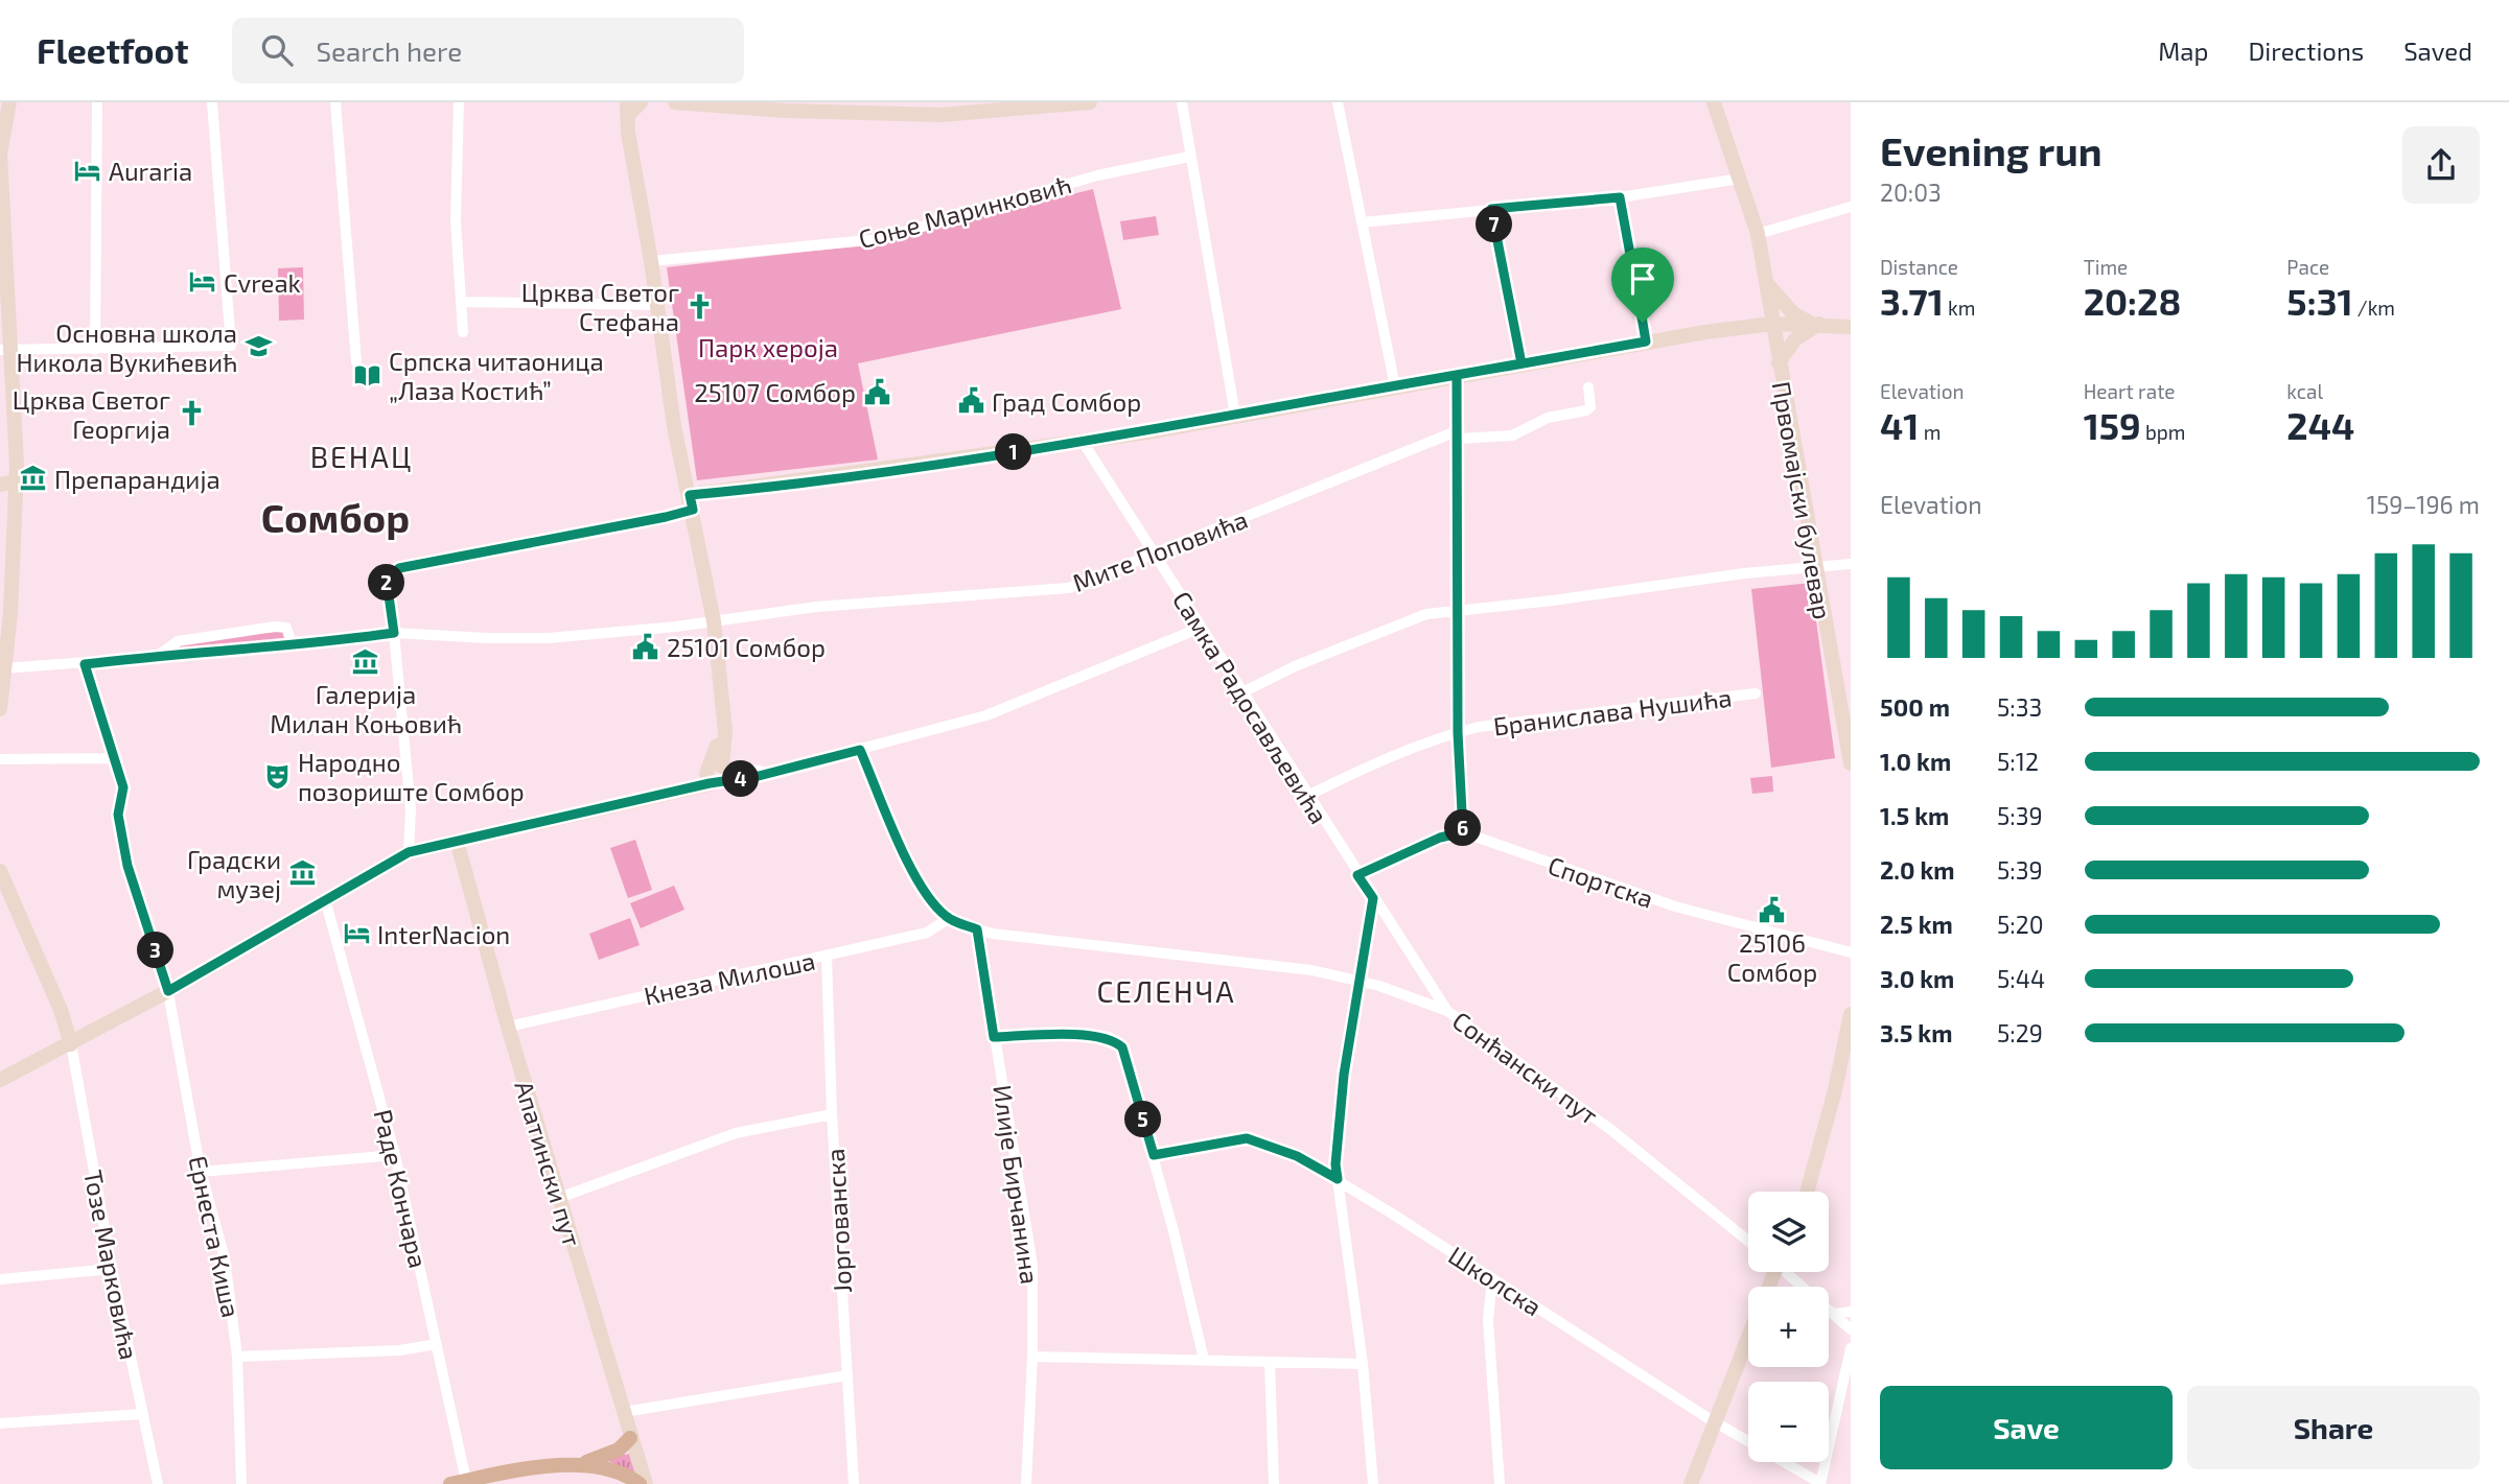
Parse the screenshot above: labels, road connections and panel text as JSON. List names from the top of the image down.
{
  "streets": {
    "main road": ["Првомајски булевар", "Апатински пут"],
    "street": [
      "Соње Маринковић",
      "Мите Поповића",
      "Самка Радосављевића",
      "Бранислава Нушића",
      "Спортска",
      "Кнеза Милоша",
      "Сонћански пут",
      "Илије Бирчанина",
      "Раде Кончара",
      "Јоргованска",
      "Ернеста Киша",
      "Тозе Марковића",
      "Школска"
    ]
  },
  "crossings": [
    ["Мите Поповића", "Самка Радосављевића"],
    ["Мите Поповића", "Ернеста Киша"],
    ["Самка Радосављевића", "Бранислава Нушића"],
    ["Самка Радосављевића", "Сонћански пут"],
    ["Кнеза Милоша", "Сонћански пут"],
    ["Кнеза Милоша", "Апатински пут"],
    ["Кнеза Милоша", "Јоргованска"],
    ["Сонћански пут", "Илије Бирчанина"]
  ],
  "districts": ["ВЕНАЦ", "Сомбор", "СЕЛЕНЧА"],
  "parks": ["Парк хероја"],
  "places": {
    "hotel": ["Auraria", "Cvreak", "InterNacion"],
    "church": ["Црква Светог Стефана", "Црква Светог Георгија"],
    "school or university": ["Основна школа Никола Вукићевић"],
    "library": ["Српска читаоница „Лаза Костић”"],
    "public building": [
      "25107 Сомбор",
      "Град Сомбор",
      "25101 Сомбор",
      "25106 Сомбор"
    ],
    "museum": ["Препарандија", "Галерија Милан Коњовић", "Градски музеј"],
    "theatre": ["Народно позориште Сомбор"]
  },
  "page": {
    "header": "Fleetfoot",
    "search": "Search here",
    "nav": ["Map", "Directions", "Saved"],
    "heading": ["Evening run", "20:03"],
    "pins": [
      "7",
      "1",
      "2",
      "4",
      "6",
      "3",
      "5"
    ],
    "stats": [
      ["Distance", "3.71 km"],
      ["Time", "20:28"],
      ["Pace", "5:31 /km"],
      ["Elevation", "41 m"],
      ["Heart rate", "159 bpm"],
      ["kcal", "244"]
    ],
    "chart": ["Elevation", "159–196 m"],
    "list": [
      {
        "name": "500 m",
        "note": "5:33"
      },
      {
        "name": "1.0 km",
        "note": "5:12"
      },
      {
        "name": "1.5 km",
        "note": "5:39"
      },
      {
        "name": "2.0 km",
        "note": "5:39"
      },
      {
        "name": "2.5 km",
        "note": "5:20"
      },
      {
        "name": "3.0 km",
        "note": "5:44"
      },
      {
        "name": "3.5 km",
        "note": "5:29"
      }
    ],
    "map_buttons": ["+", "−"],
    "buttons": ["Save", "Share"]
  }
}
